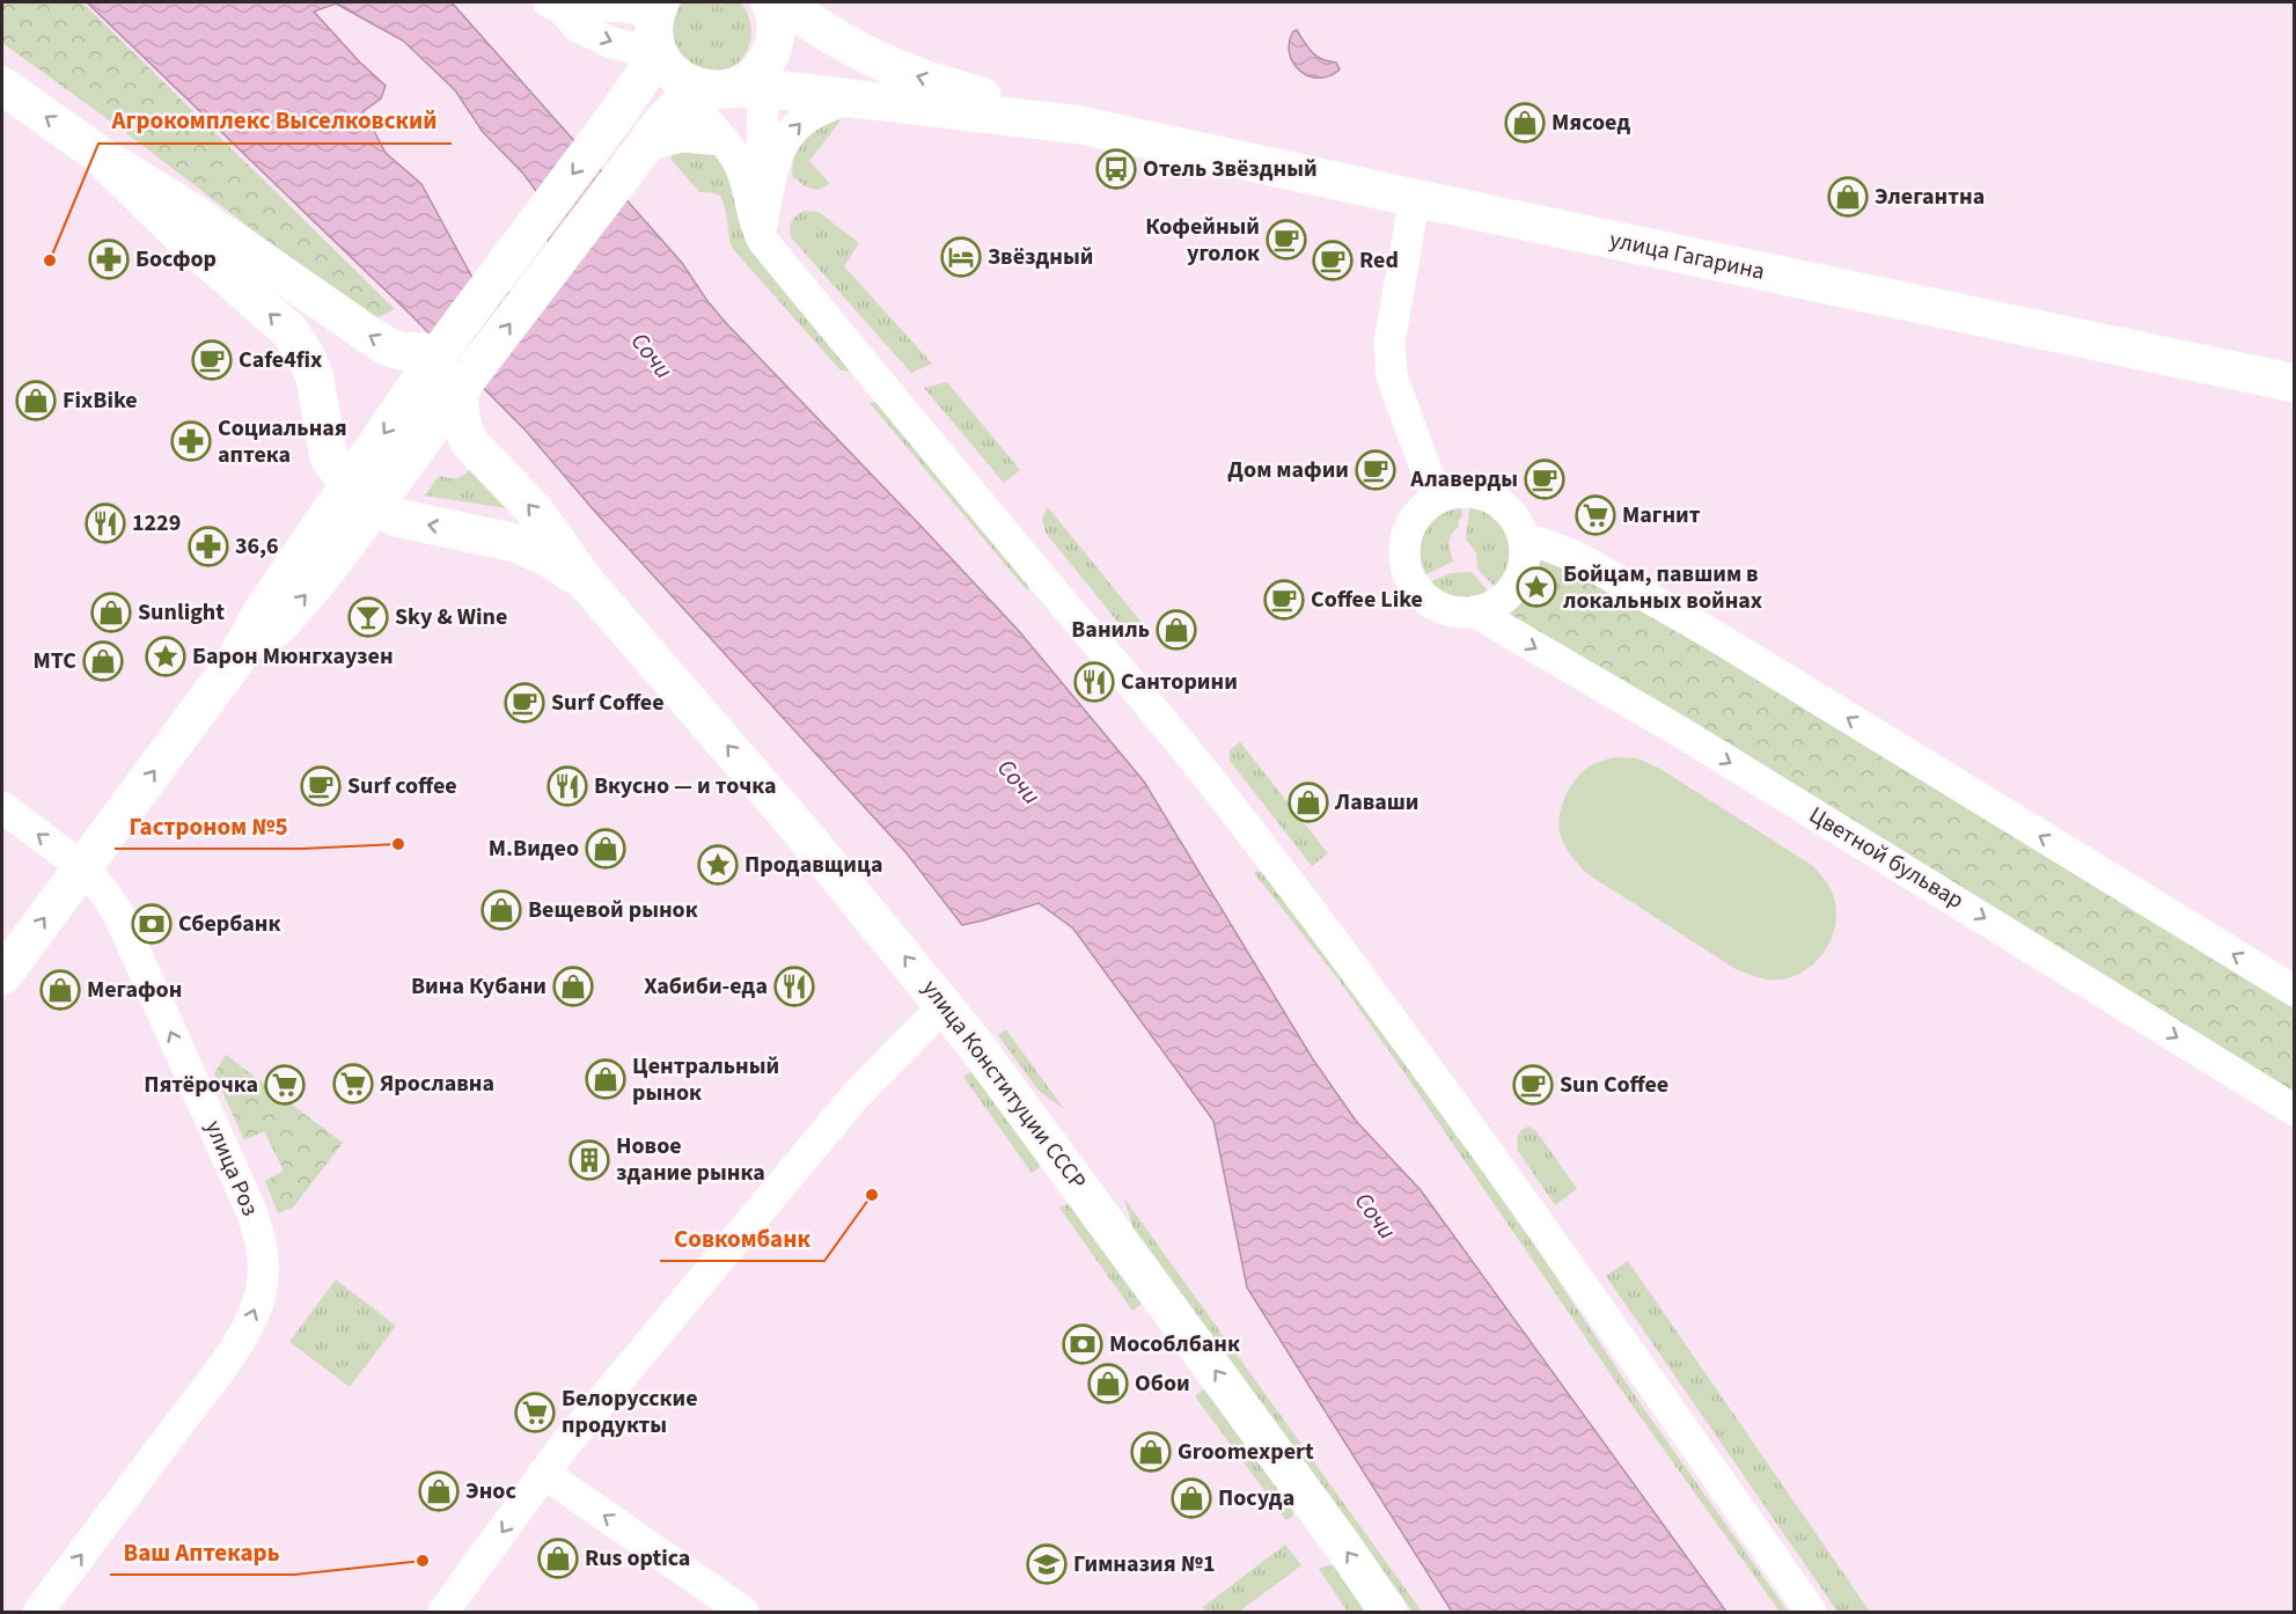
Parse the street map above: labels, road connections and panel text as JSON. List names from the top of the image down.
{
  "streets": {
    "main road": ["улица Гагарина", "улица Конституции СССР"],
    "street": ["Цветной бульвар", "улица Роз"]
  },
  "one_way": ["улица Конституции СССР", "улица Роз"],
  "water": ["Сочи"],
  "places": {
    "shop": [
      "Мясоед",
      "Элегантна",
      "FixBike",
      "Sunlight",
      "Ваниль",
      "МТС",
      "Лаваши",
      "М.Видео",
      "Вещевой рынок",
      "Вина Кубани",
      "Мегафон",
      "Центральный рынок",
      "Обои",
      "Groomexpert",
      "Энос",
      "Посуда",
      "Rus optica"
    ],
    "bus stop": ["Отель Звёздный"],
    "cafe": [
      "Кофейный уголок",
      "Red",
      "Cafe4fix",
      "Дом мафии",
      "Алаверды",
      "Coffee Like",
      "Surf Coffee",
      "Surf coffee",
      "Sun Coffee"
    ],
    "hotel": ["Звёздный"],
    "pharmacy": ["Босфор", "Социальная аптека", "36,6"],
    "other": [
      "Агрокомплекс Выселковский",
      "Гастроном №5",
      "Совкомбанк",
      "Ваш Аптекарь"
    ],
    "supermarket": [
      "Магнит",
      "Ярославна",
      "Пятёрочка",
      "Белорусские продукты"
    ],
    "restaurant": [
      "1229",
      "Санторини",
      "Вкусно — и точка",
      "Хабиби-еда"
    ],
    "place": ["Бойцам, павшим в локальных войнах", "Барон Мюнгхаузен", "Продавщица"],
    "bar": ["Sky & Wine"],
    "bank": ["Сбербанк", "Мособлбанк"],
    "building": ["Новое здание рынка"],
    "school or university": ["Гимназия №1"]
  }
}
